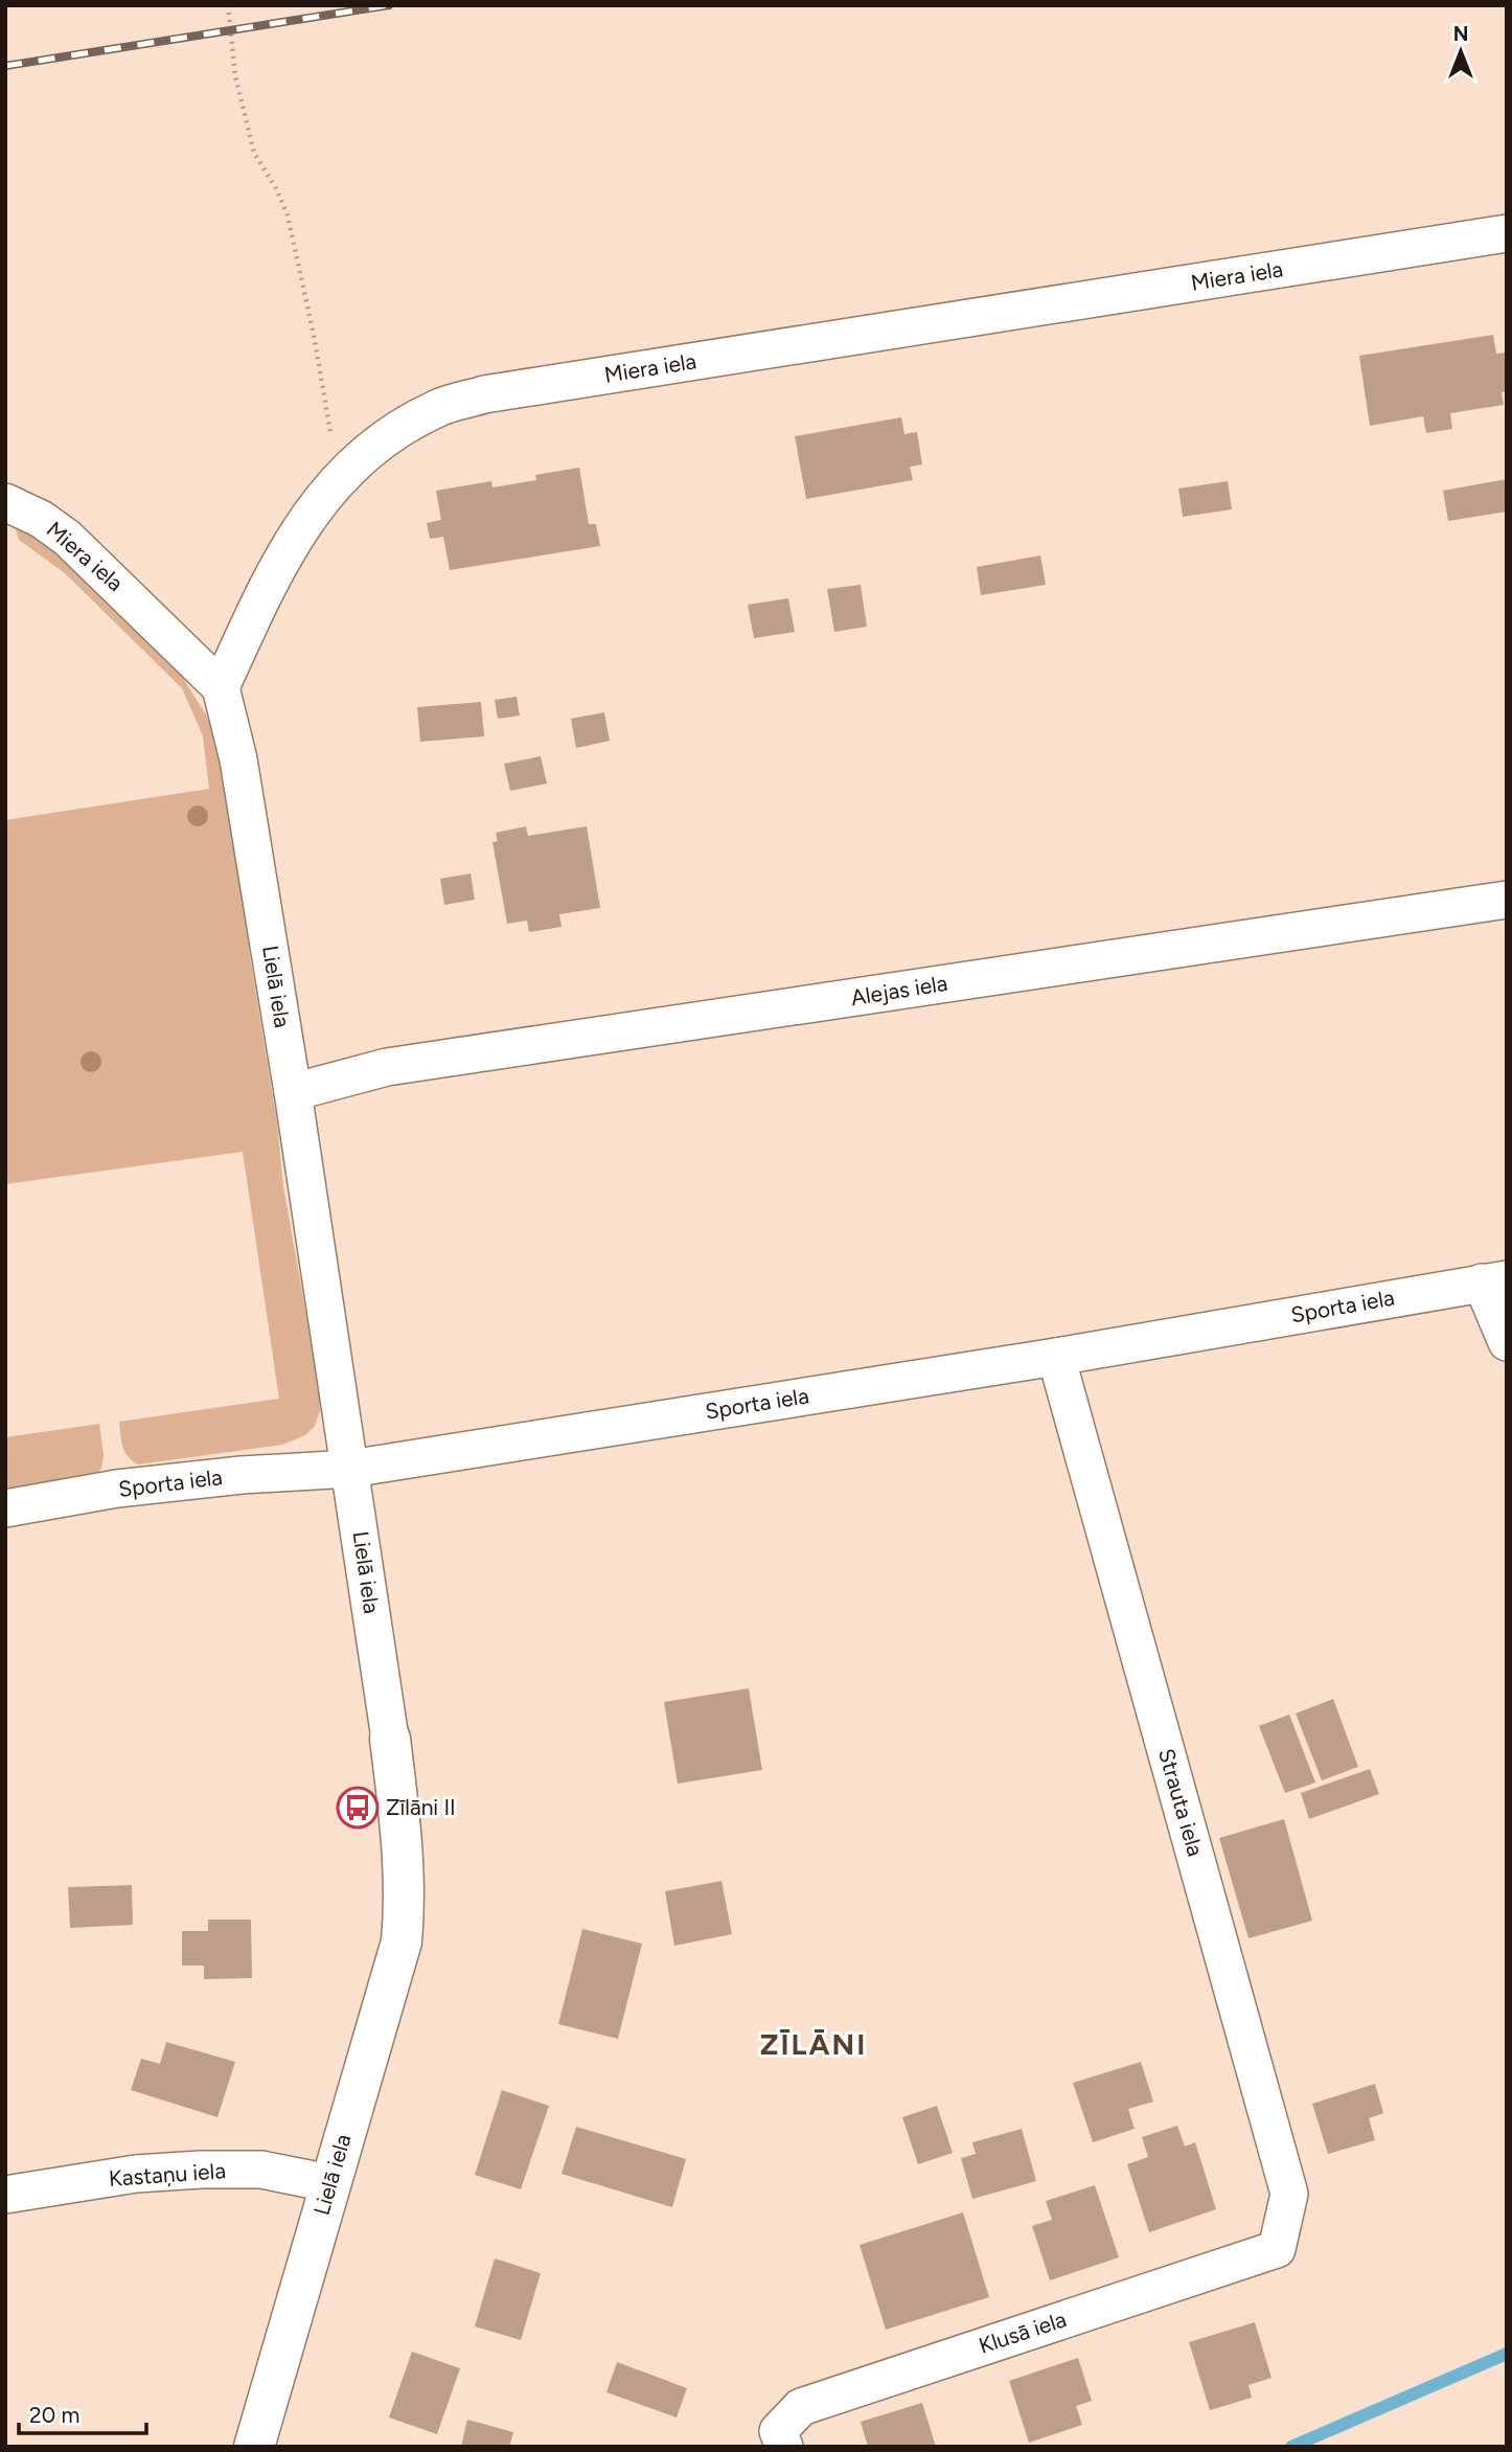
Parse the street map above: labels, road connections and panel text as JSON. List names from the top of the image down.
{
  "streets": {
    "street": [
      "Miera iela",
      "Lielā iela",
      "Alejas iela",
      "Sporta iela",
      "Strauta iela",
      "Kastaņu iela",
      "Klusā iela"
    ]
  },
  "crossings": [
    ["Miera iela", "Lielā iela"],
    ["Lielā iela", "Alejas iela"],
    ["Lielā iela", "Sporta iela"],
    ["Lielā iela", "Kastaņu iela"],
    ["Sporta iela", "Strauta iela"],
    ["Strauta iela", "Klusā iela"]
  ],
  "districts": ["ZĪLĀNI"],
  "places": {
    "bus stop": ["Zīlāni II"]
  },
  "scale_bar": "20 m",
  "north": "top"
}
